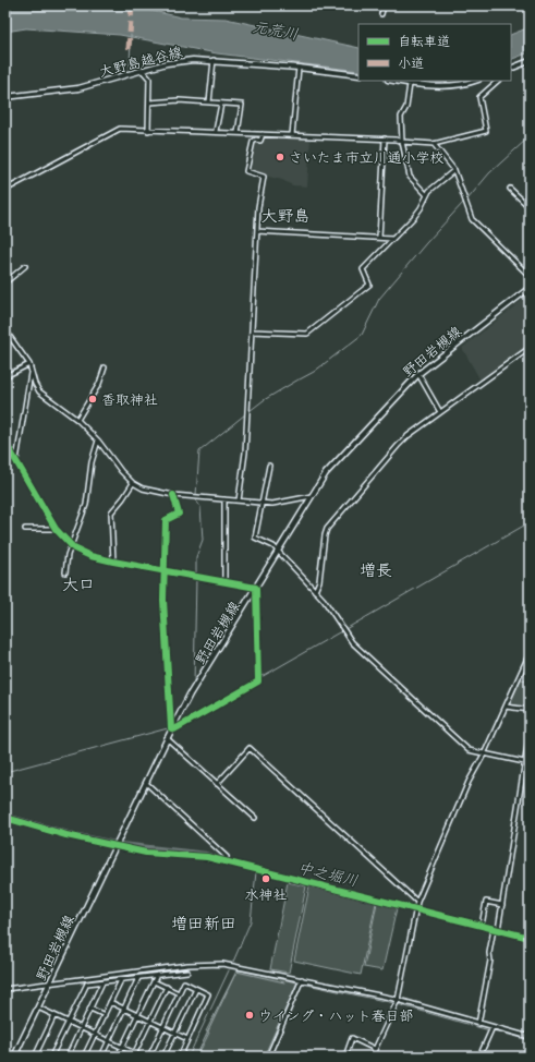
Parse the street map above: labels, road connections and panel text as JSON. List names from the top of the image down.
{
  "streets": {
    "main road": ["大野島越谷線", "野田岩槻線"]
  },
  "districts": [
    "大野島",
    "増長",
    "大口",
    "増田新田"
  ],
  "water": ["元荒川", "中之堀川"],
  "places": [
    "さいたま市立川通小学校",
    "香取神社",
    "水神社",
    "ウイング・ハット春日部"
  ],
  "legend": ["自転車道", "小道"]
}
